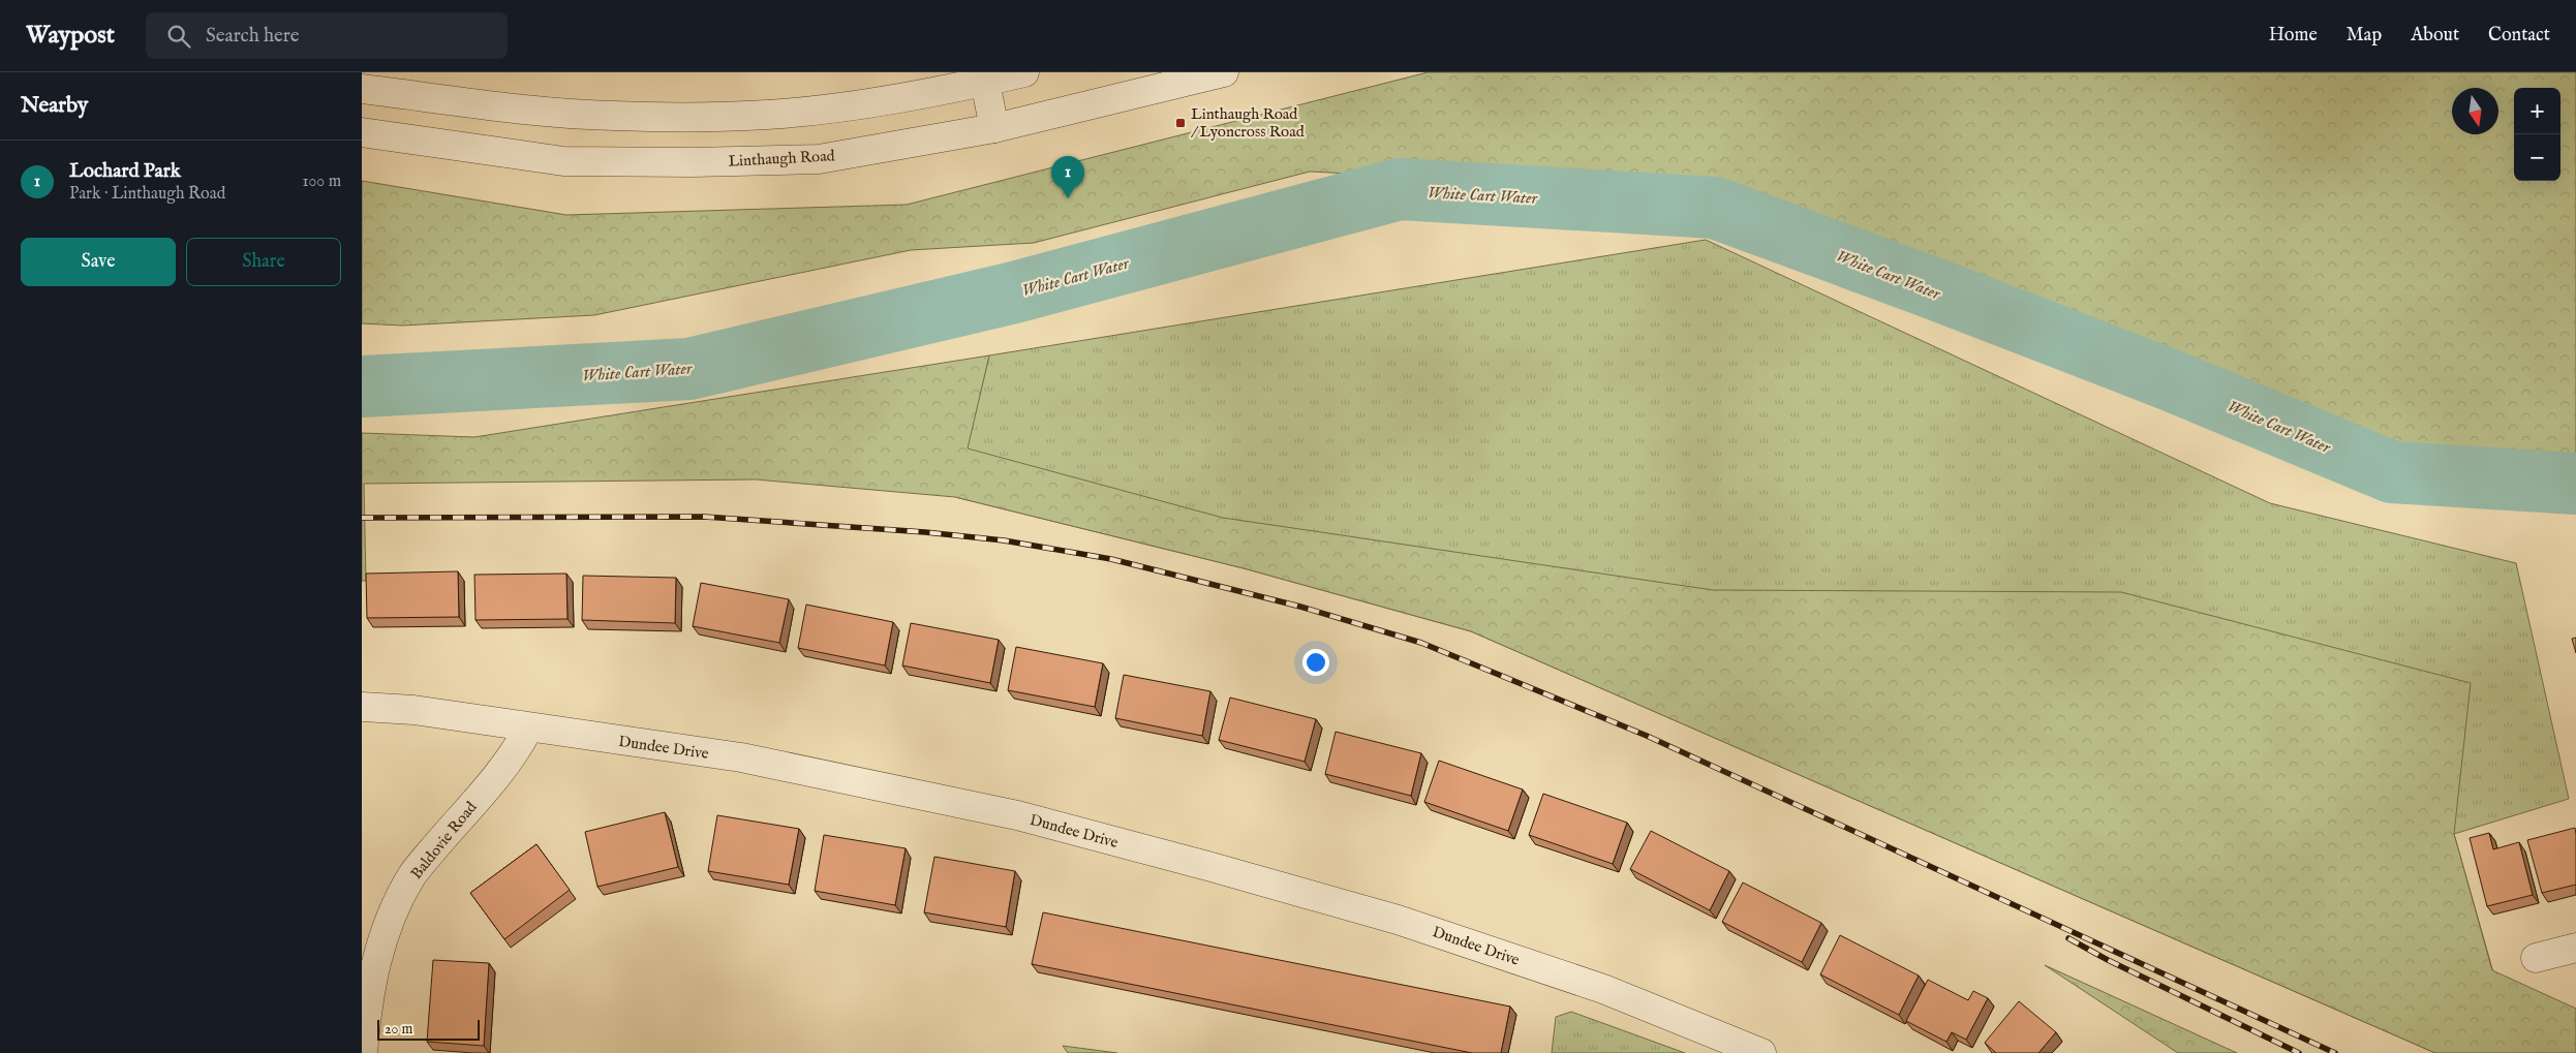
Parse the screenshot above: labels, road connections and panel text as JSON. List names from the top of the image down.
{
  "streets": {
    "street": ["Linthaugh Road", "Dundee Drive", "Baldovie Road"]
  },
  "crossings": [
    ["Dundee Drive", "Baldovie Road"]
  ],
  "water": ["White Cart Water"],
  "places": {
    "transit": ["Linthaugh Road / Lyoncross Road"]
  },
  "scale_bar": "20 m",
  "north": "bottom",
  "page": {
    "header": "Waypost",
    "search": "Search here",
    "nav": [
      "Home",
      "Map",
      "About",
      "Contact"
    ],
    "heading": "Nearby",
    "map_buttons": ["+", "−"],
    "list": [
      {
        "mark": "1",
        "name": "Lochard Park",
        "note": "Park · Linthaugh Road",
        "value": "100 m"
      }
    ],
    "pins": "1",
    "buttons": ["Save", "Share"],
    "scale": "20 m"
  }
}
